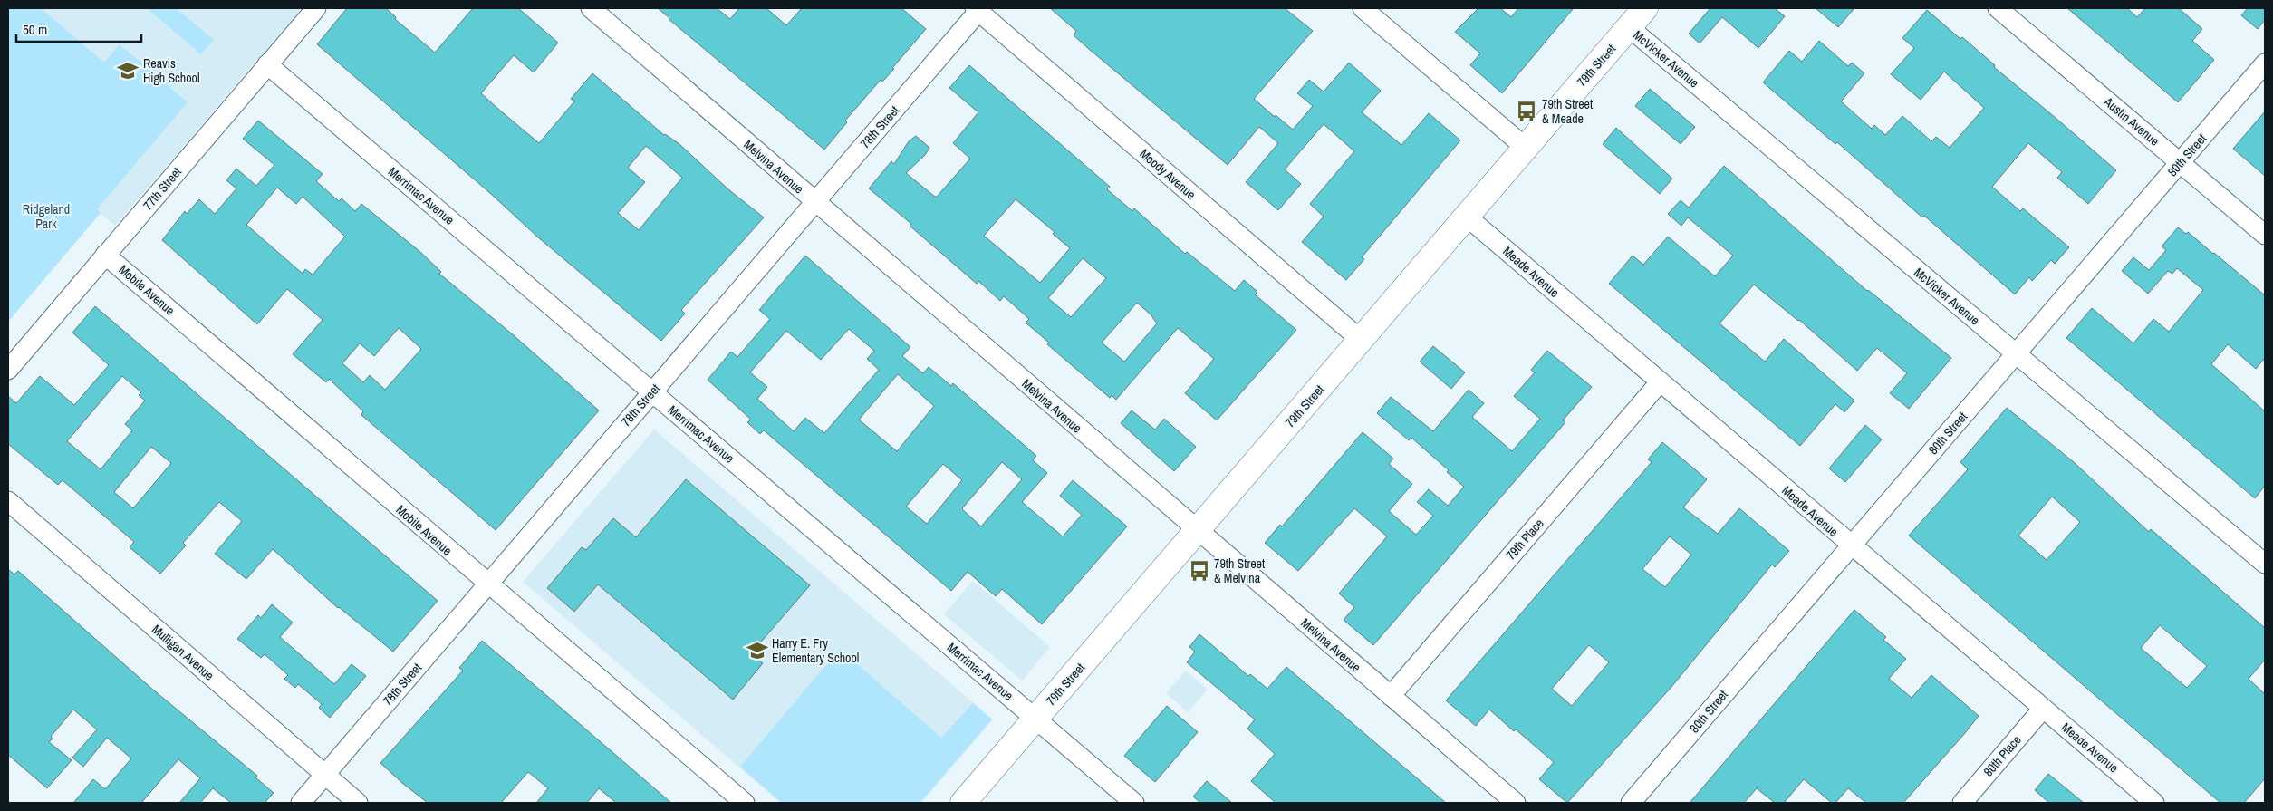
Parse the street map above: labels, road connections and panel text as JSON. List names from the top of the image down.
{
  "streets": {
    "main road": ["79th Street"],
    "street": [
      "McVicker Avenue",
      "Austin Avenue",
      "78th Street",
      "80th Street",
      "Melvina Avenue",
      "Moody Avenue",
      "77th Street",
      "Merrimac Avenue",
      "Meade Avenue",
      "Mobile Avenue",
      "79th Place",
      "Mulligan Avenue",
      "80th Place"
    ]
  },
  "crossings": [
    ["McVicker Avenue", "79th Street"],
    ["McVicker Avenue", "80th Street"],
    ["79th Street", "Melvina Avenue"],
    ["79th Street", "Moody Avenue"],
    ["79th Street", "Merrimac Avenue"],
    ["79th Street", "Meade Avenue"],
    ["Austin Avenue", "80th Street"],
    ["78th Street", "Melvina Avenue"],
    ["78th Street", "Moody Avenue"],
    ["78th Street", "Merrimac Avenue"],
    ["78th Street", "Mobile Avenue"],
    ["78th Street", "Mulligan Avenue"],
    ["80th Street", "Meade Avenue"],
    ["Melvina Avenue", "79th Place"],
    ["77th Street", "Merrimac Avenue"],
    ["77th Street", "Mobile Avenue"],
    ["Meade Avenue", "79th Place"],
    ["Meade Avenue", "80th Place"]
  ],
  "parks": ["Ridgeland Park"],
  "places": {
    "school or university": ["Reavis High School", "Harry E. Fry Elementary School"],
    "bus stop": ["79th Street & Meade", "79th Street & Melvina"]
  },
  "scale_bar": "50 m"
}
